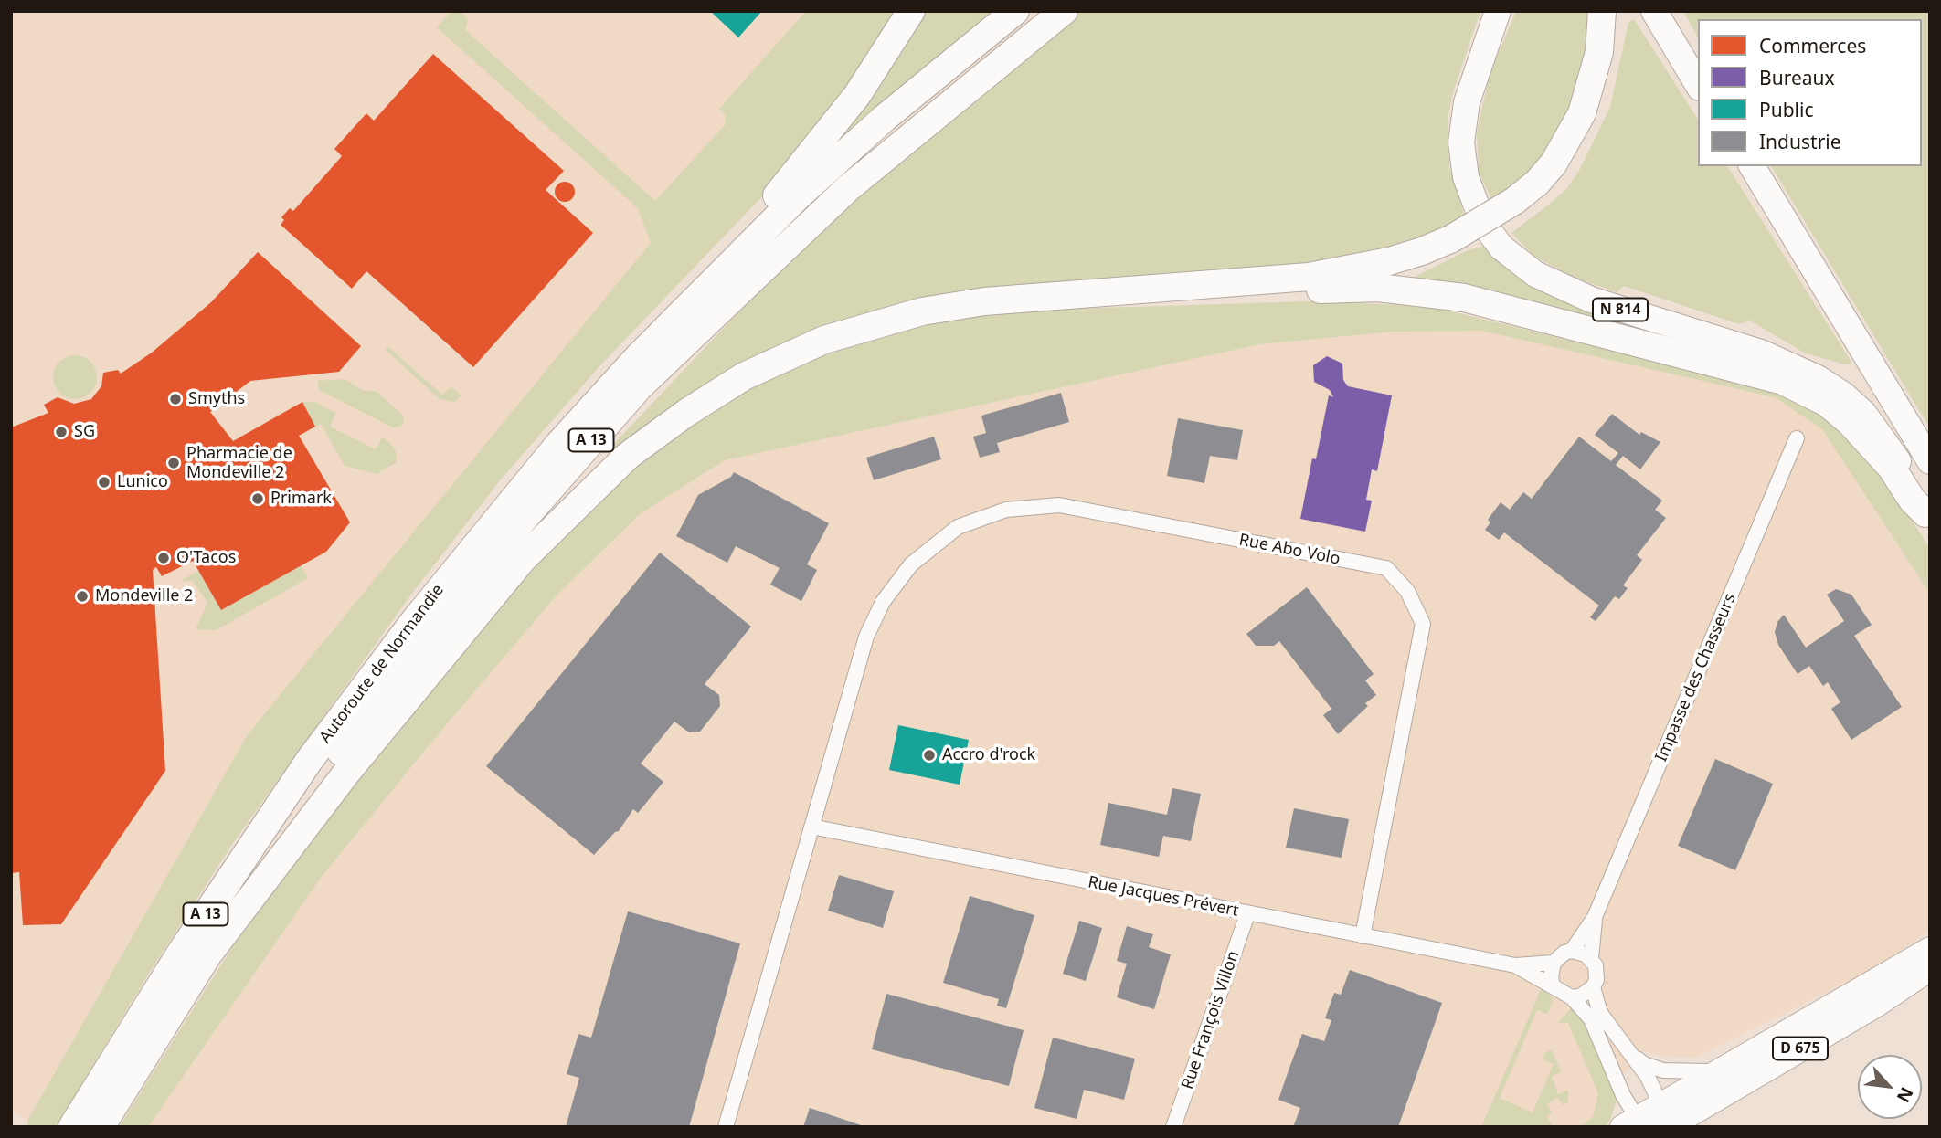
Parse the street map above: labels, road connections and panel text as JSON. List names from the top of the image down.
{
  "streets": {
    "highway": ["N 814", "A 13", "Autoroute de Normandie"],
    "main road": ["D 675"],
    "street": [
      "Rue Abo Volo",
      "Impasse des Chasseurs",
      "Rue Jacques Prévert",
      "Rue François Villon"
    ]
  },
  "crossings": [
    ["A 13", "Autoroute de Normandie"],
    ["Rue Abo Volo", "Rue Jacques Prévert"],
    ["Impasse des Chasseurs", "Rue Jacques Prévert"],
    ["Rue Jacques Prévert", "Rue François Villon"],
    ["Rue Jacques Prévert", "D 675"]
  ],
  "places": [
    "Smyths",
    "SG",
    "Pharmacie de Mondeville 2",
    "Lunico",
    "Primark",
    "O'Tacos",
    "Mondeville 2",
    "Accro d'rock"
  ],
  "legend": [
    "Commerces",
    "Bureaux",
    "Public",
    "Industrie"
  ],
  "north": "bottom right"
}
